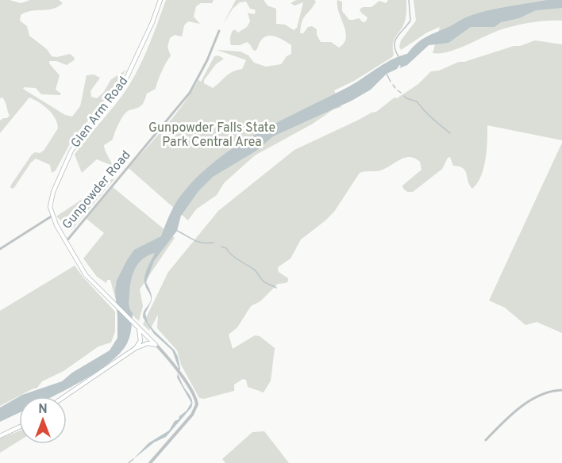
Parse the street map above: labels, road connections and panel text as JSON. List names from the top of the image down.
{
  "streets": {
    "main road": ["Glen Arm Road"],
    "street": ["Gunpowder Road"]
  },
  "crossings": [
    ["Glen Arm Road", "Gunpowder Road"]
  ],
  "parks": ["Gunpowder Falls State Park Central Area"],
  "north": "top"
}
